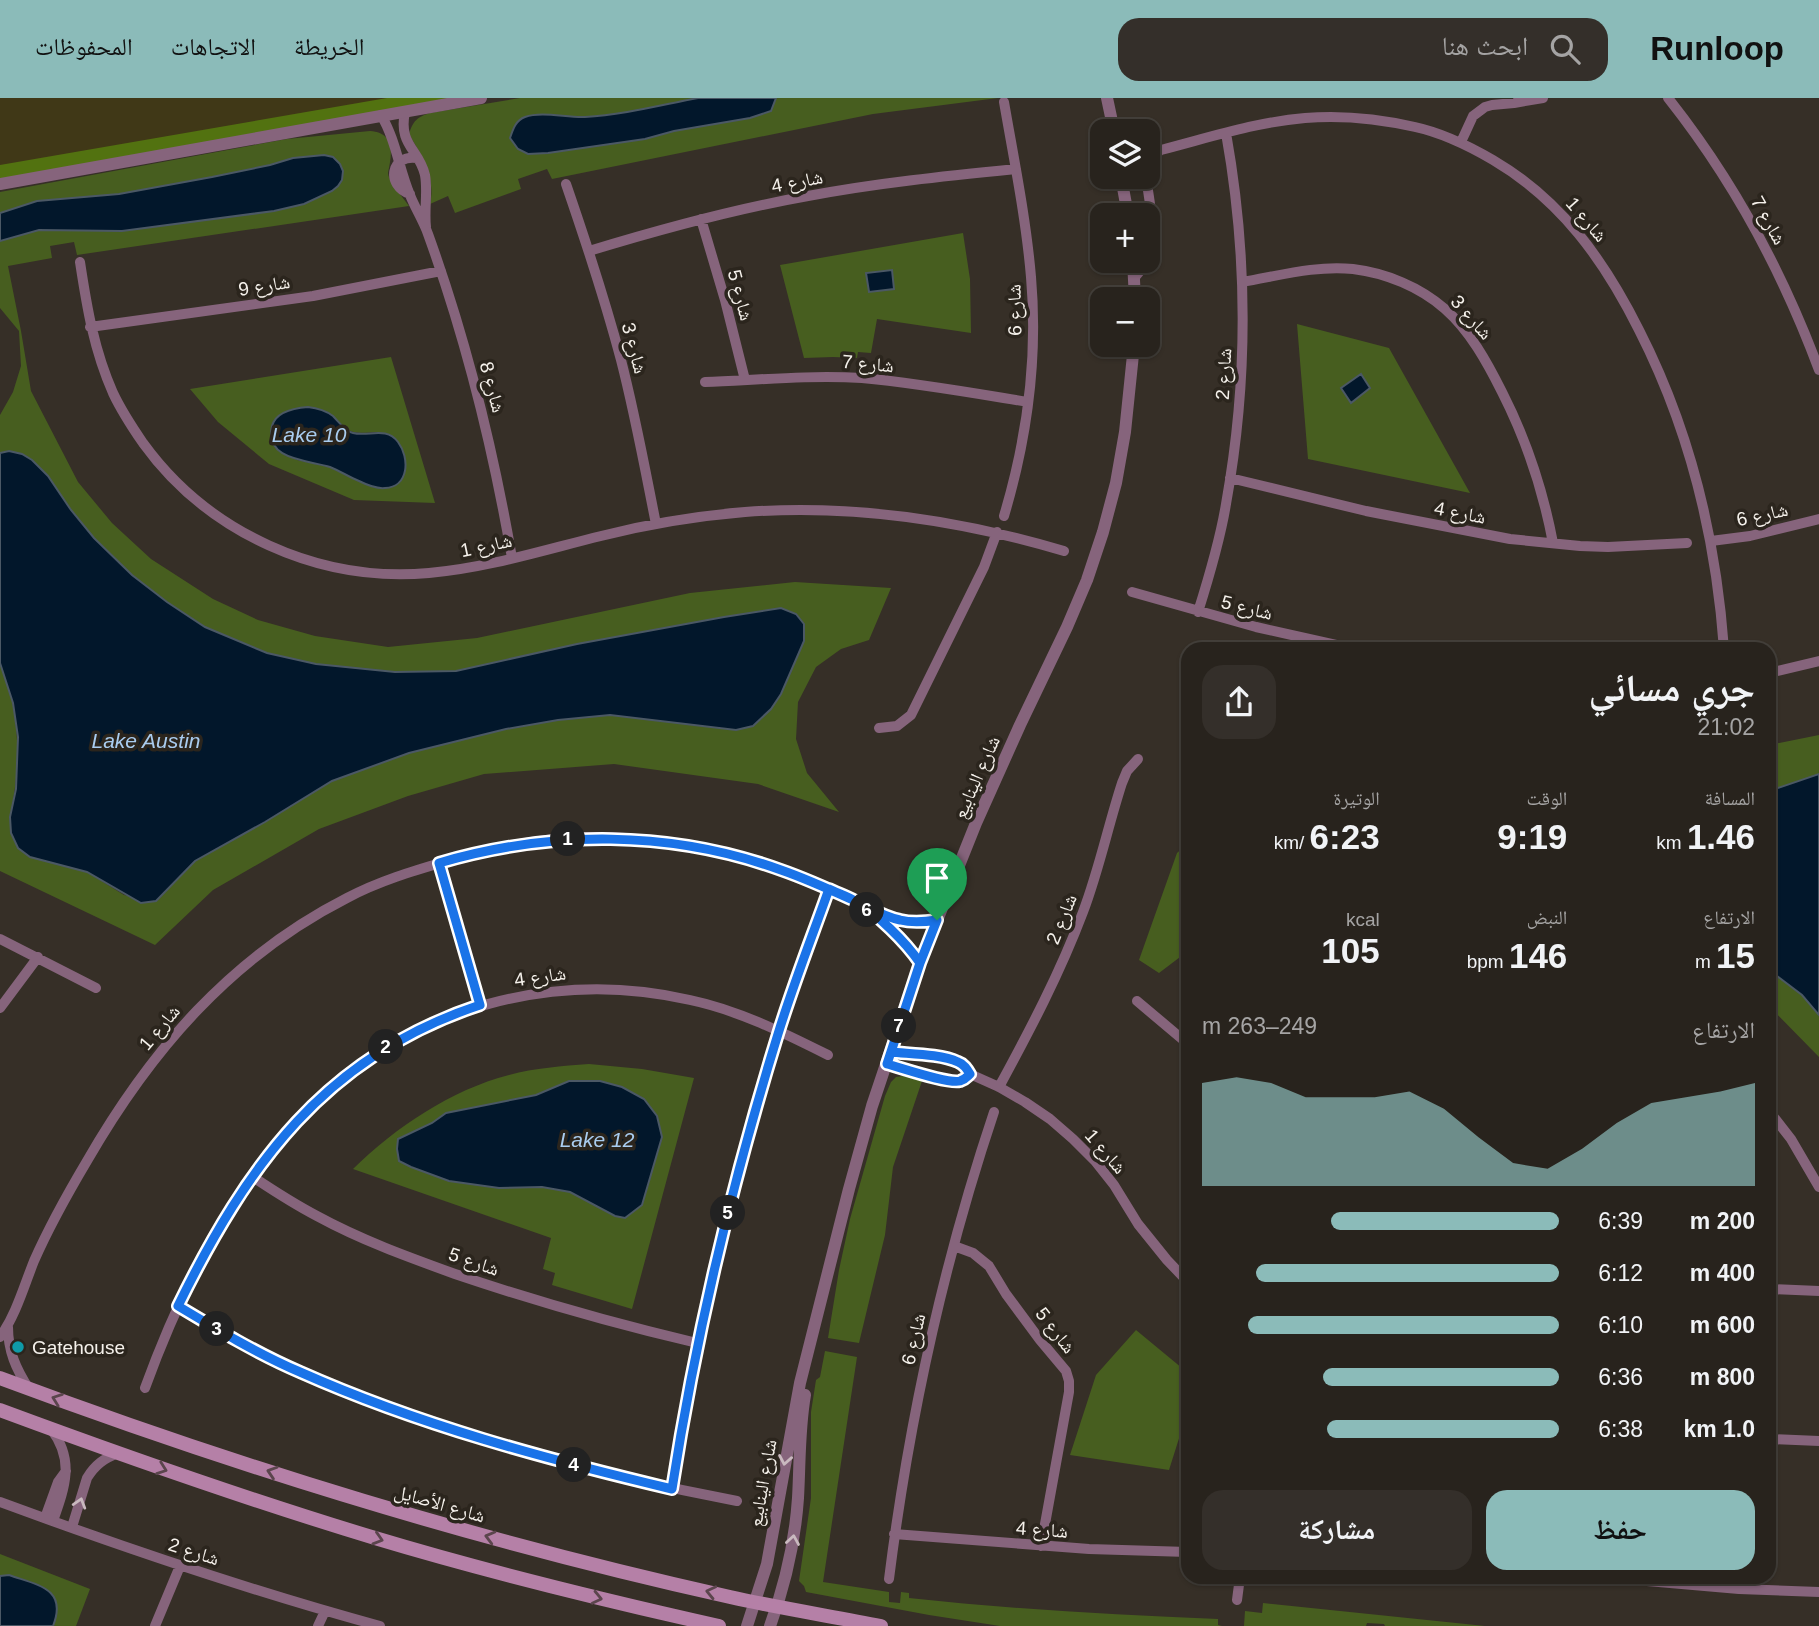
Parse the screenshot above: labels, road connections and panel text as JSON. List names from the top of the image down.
{
  "streets": {
    "main road": ["شارع الأصايل"],
    "street": [
      "شارع 4",
      "شارع 1",
      "شارع 7",
      "شارع 9",
      "شارع 5",
      "شارع 6",
      "شارع 3",
      "شارع 2",
      "شارع 8",
      "شارع الينابيع"
    ]
  },
  "crossings": [
    ["شارع 4", "شارع 5"],
    ["شارع 4", "شارع 6"],
    ["شارع 4", "شارع 3"],
    ["شارع 4", "شارع 2"],
    ["شارع 1", "شارع 9"],
    ["شارع 1", "شارع 6"],
    ["شارع 1", "شارع 3"],
    ["شارع 1", "شارع 2"],
    ["شارع 1", "شارع 8"],
    ["شارع 1", "شارع الينابيع"],
    ["شارع 1", "شارع الأصايل"],
    ["شارع 7", "شارع 5"],
    ["شارع 7", "شارع 6"],
    ["شارع 9", "شارع 8"],
    ["شارع 5", "شارع 6"],
    ["شارع 5", "شارع 2"],
    ["شارع 3", "شارع 2"],
    ["شارع الينابيع", "شارع الأصايل"]
  ],
  "water": ["Lake 10", "Lake Austin", "Lake 12"],
  "places": ["Gatehouse"],
  "page": {
    "header": "Runloop",
    "search": "ابحث هنا",
    "nav": ["الخريطة", "الاتجاهات", "المحفوظات"],
    "map_buttons": ["+", "−"],
    "heading": ["جري مسائي", "21:02"],
    "stats": [
      ["المسافة", "1.46 km"],
      ["الوقت", "9:19"],
      ["الوتيرة", "6:23 /km"],
      ["الارتفاع", "15 m"],
      ["النبض", "146 bpm"],
      ["kcal", "105"]
    ],
    "pins": [
      "1",
      "6",
      "7",
      "2",
      "5",
      "3",
      "4"
    ],
    "chart": ["الارتفاع", "249–263 m"],
    "list": [
      {
        "name": "200 m",
        "note": "6:39"
      },
      {
        "name": "400 m",
        "note": "6:12"
      },
      {
        "name": "600 m",
        "note": "6:10"
      },
      {
        "name": "800 m",
        "note": "6:36"
      },
      {
        "name": "1.0 km",
        "note": "6:38"
      }
    ],
    "buttons": ["حفظ", "مشاركة"]
  }
}
